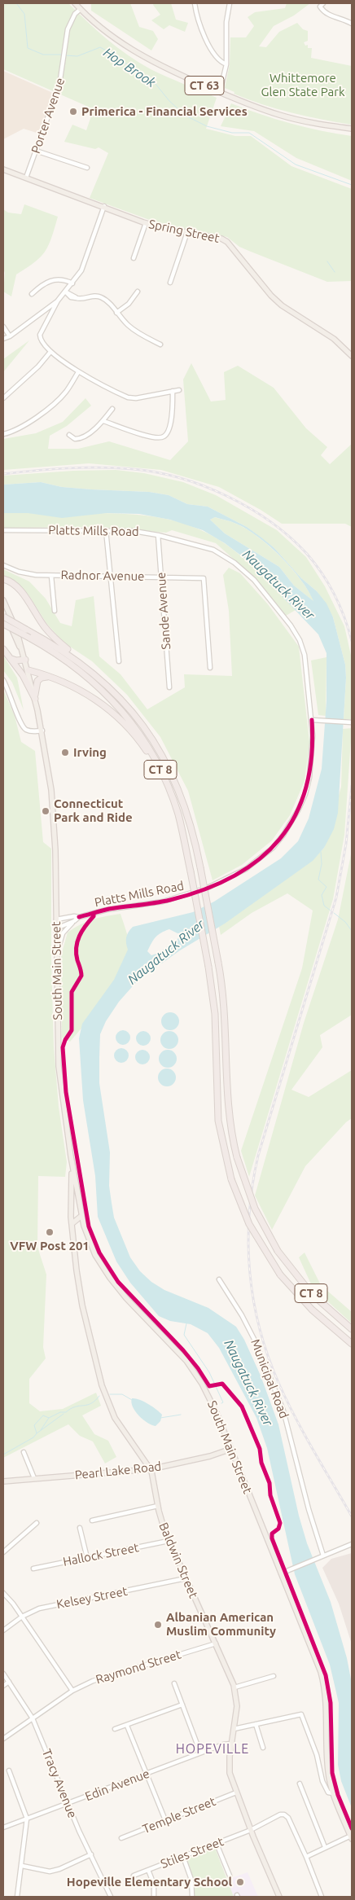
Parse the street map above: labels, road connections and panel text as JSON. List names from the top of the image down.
{
  "streets": {
    "highway": ["CT 8"],
    "main road": [
      "CT 63",
      "Spring Street",
      "South Main Street",
      "Pearl Lake Road",
      "Baldwin Street"
    ],
    "street": [
      "Porter Avenue",
      "Platts Mills Road",
      "Radnor Avenue",
      "Sande Avenue",
      "Municipal Road",
      "Hallock Street",
      "Kelsey Street",
      "Raymond Street",
      "Tracy Avenue",
      "Edin Avenue",
      "Temple Street",
      "Stiles Street"
    ]
  },
  "crossings": [
    ["CT 63", "Porter Avenue"],
    ["Porter Avenue", "Spring Street"],
    ["Platts Mills Road", "Sande Avenue"],
    ["Platts Mills Road", "South Main Street"],
    ["Radnor Avenue", "Sande Avenue"],
    ["South Main Street", "Pearl Lake Road"],
    ["South Main Street", "Baldwin Street"],
    ["Pearl Lake Road", "Baldwin Street"],
    ["Hallock Street", "Baldwin Street"],
    ["Baldwin Street", "Kelsey Street"],
    ["Baldwin Street", "Raymond Street"],
    ["Baldwin Street", "Edin Avenue"],
    ["Baldwin Street", "Temple Street"],
    ["Baldwin Street", "Stiles Street"],
    ["Raymond Street", "Tracy Avenue"],
    ["Tracy Avenue", "Edin Avenue"]
  ],
  "districts": ["HOPEVILLE"],
  "water": ["Hop Brook", "Naugatuck River"],
  "parks": ["Whittemore Glen State Park"],
  "places": [
    "Primerica - Financial Services",
    "Irving",
    "Connecticut Park and Ride",
    "VFW Post 201",
    "Albanian American Muslim Community",
    "Hopeville Elementary School"
  ]
}
